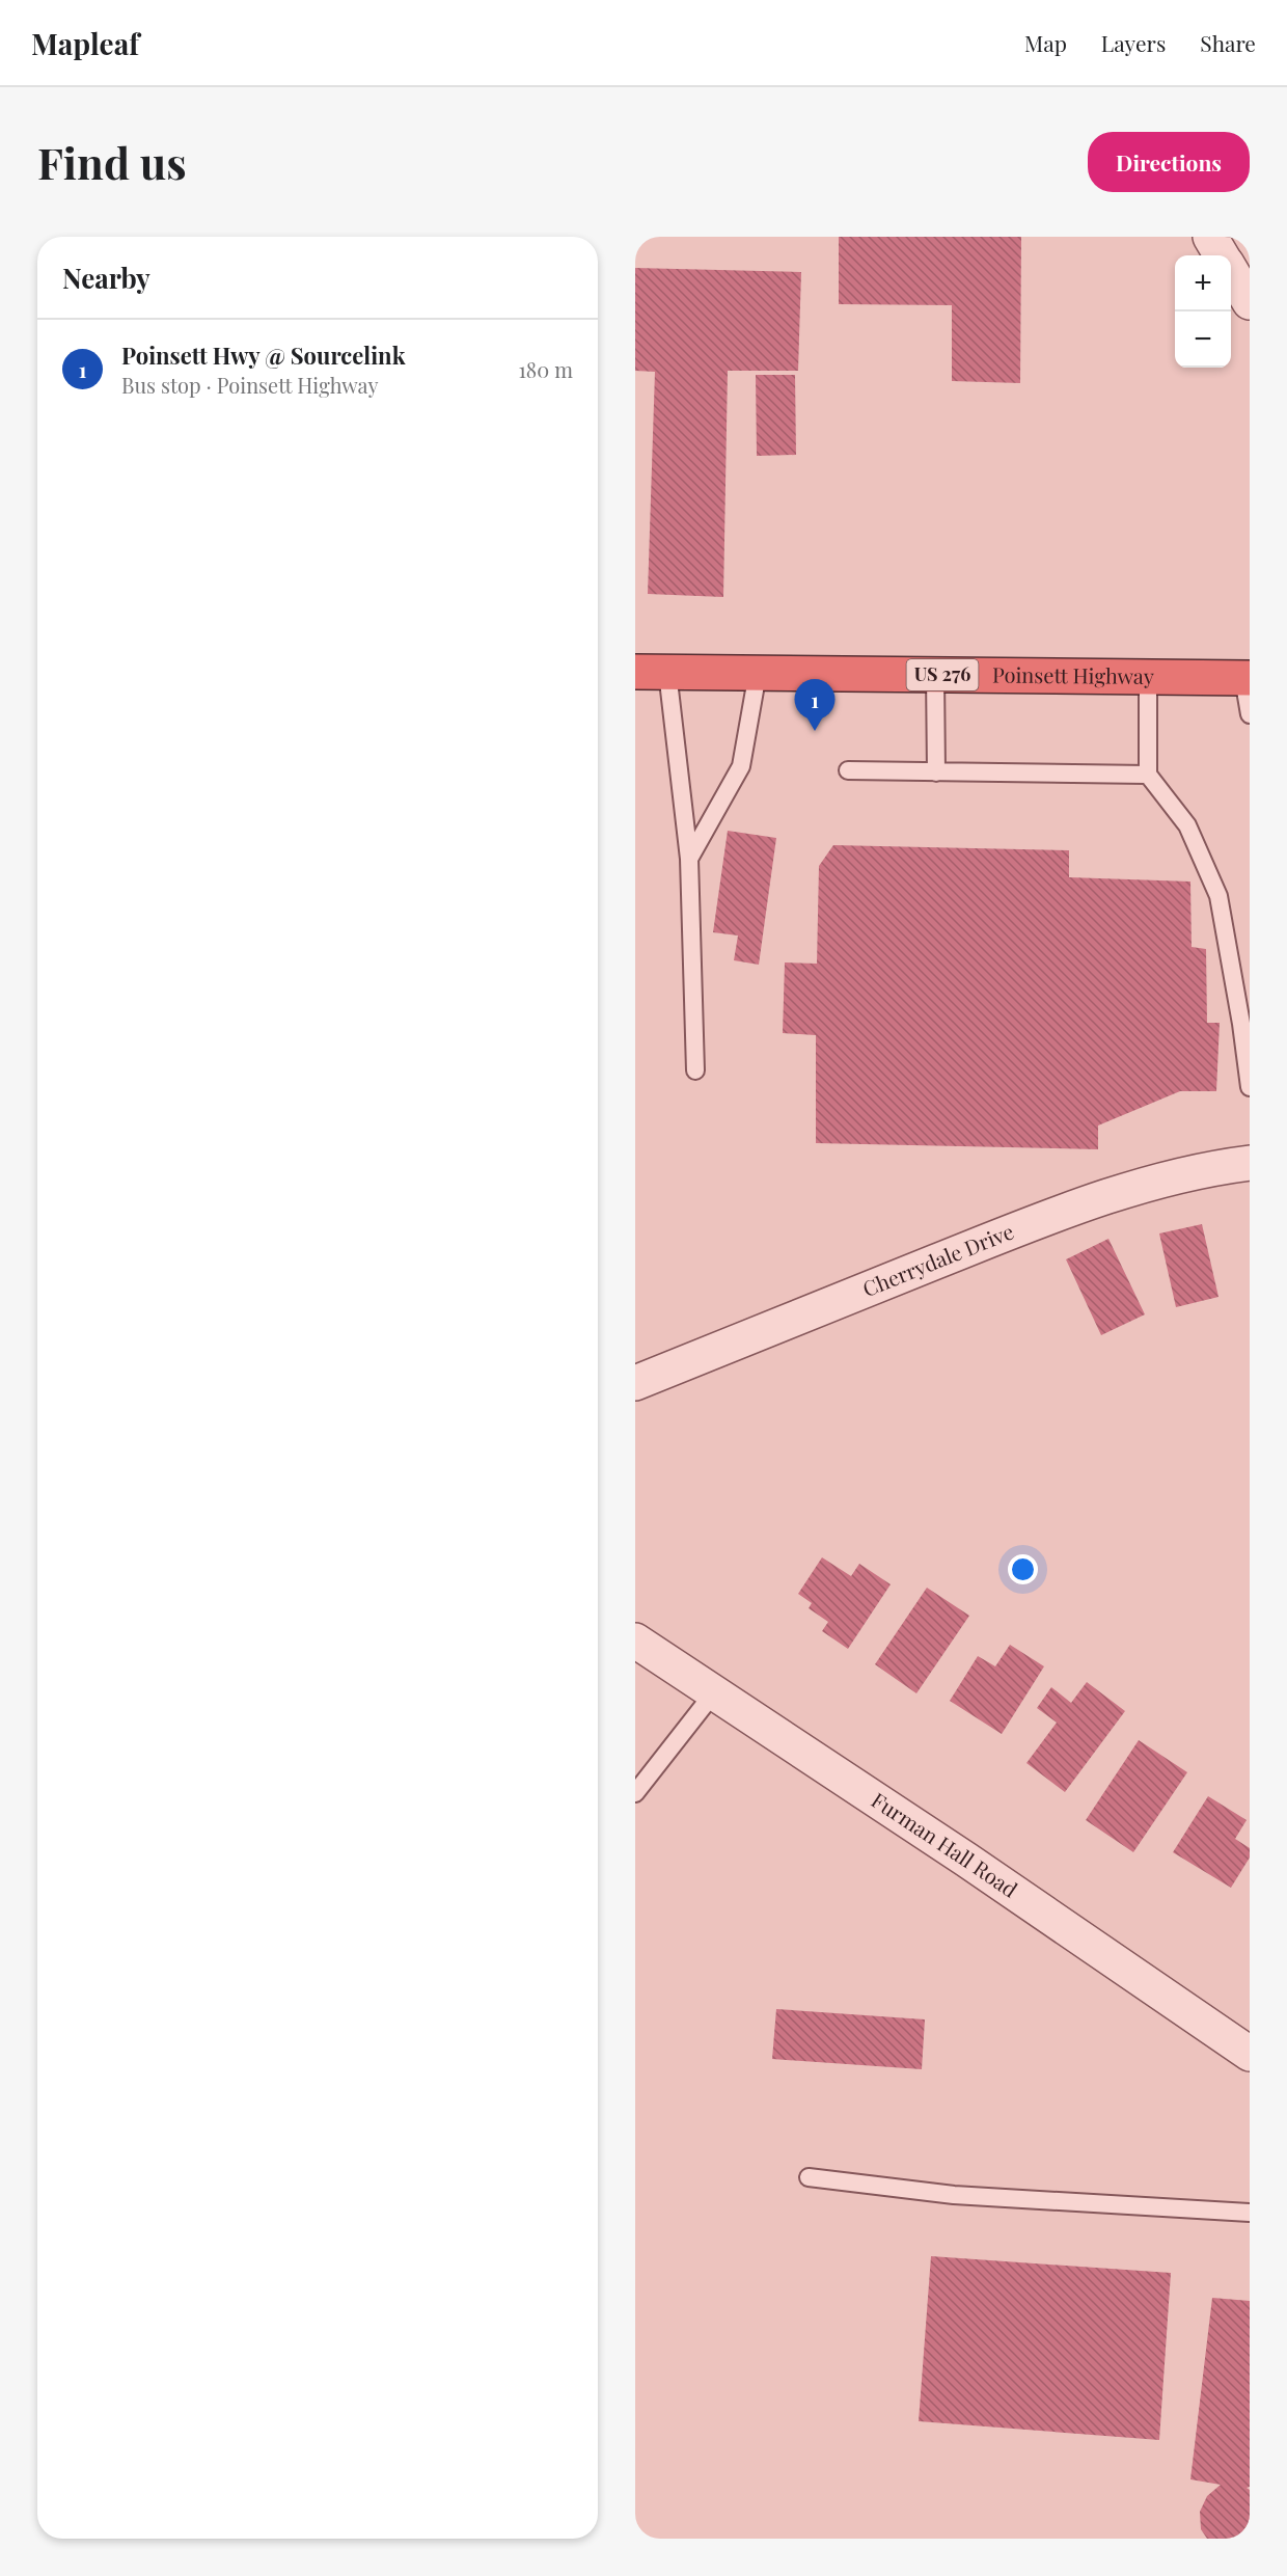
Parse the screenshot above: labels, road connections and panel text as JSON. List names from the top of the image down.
{
  "streets": {
    "highway": ["US 276", "Poinsett Highway"],
    "street": ["Cherrydale Drive", "Furman Hall Road"]
  },
  "page": {
    "header": "Mapleaf",
    "nav": ["Map", "Layers", "Share"],
    "buttons": "Directions",
    "title": "Find us",
    "heading": "Nearby",
    "map_buttons": ["+", "−"],
    "list": [
      {
        "mark": "1",
        "name": "Poinsett Hwy @ Sourcelink",
        "note": "Bus stop · Poinsett Highway",
        "value": "180 m"
      }
    ],
    "pins": "1"
  }
}
